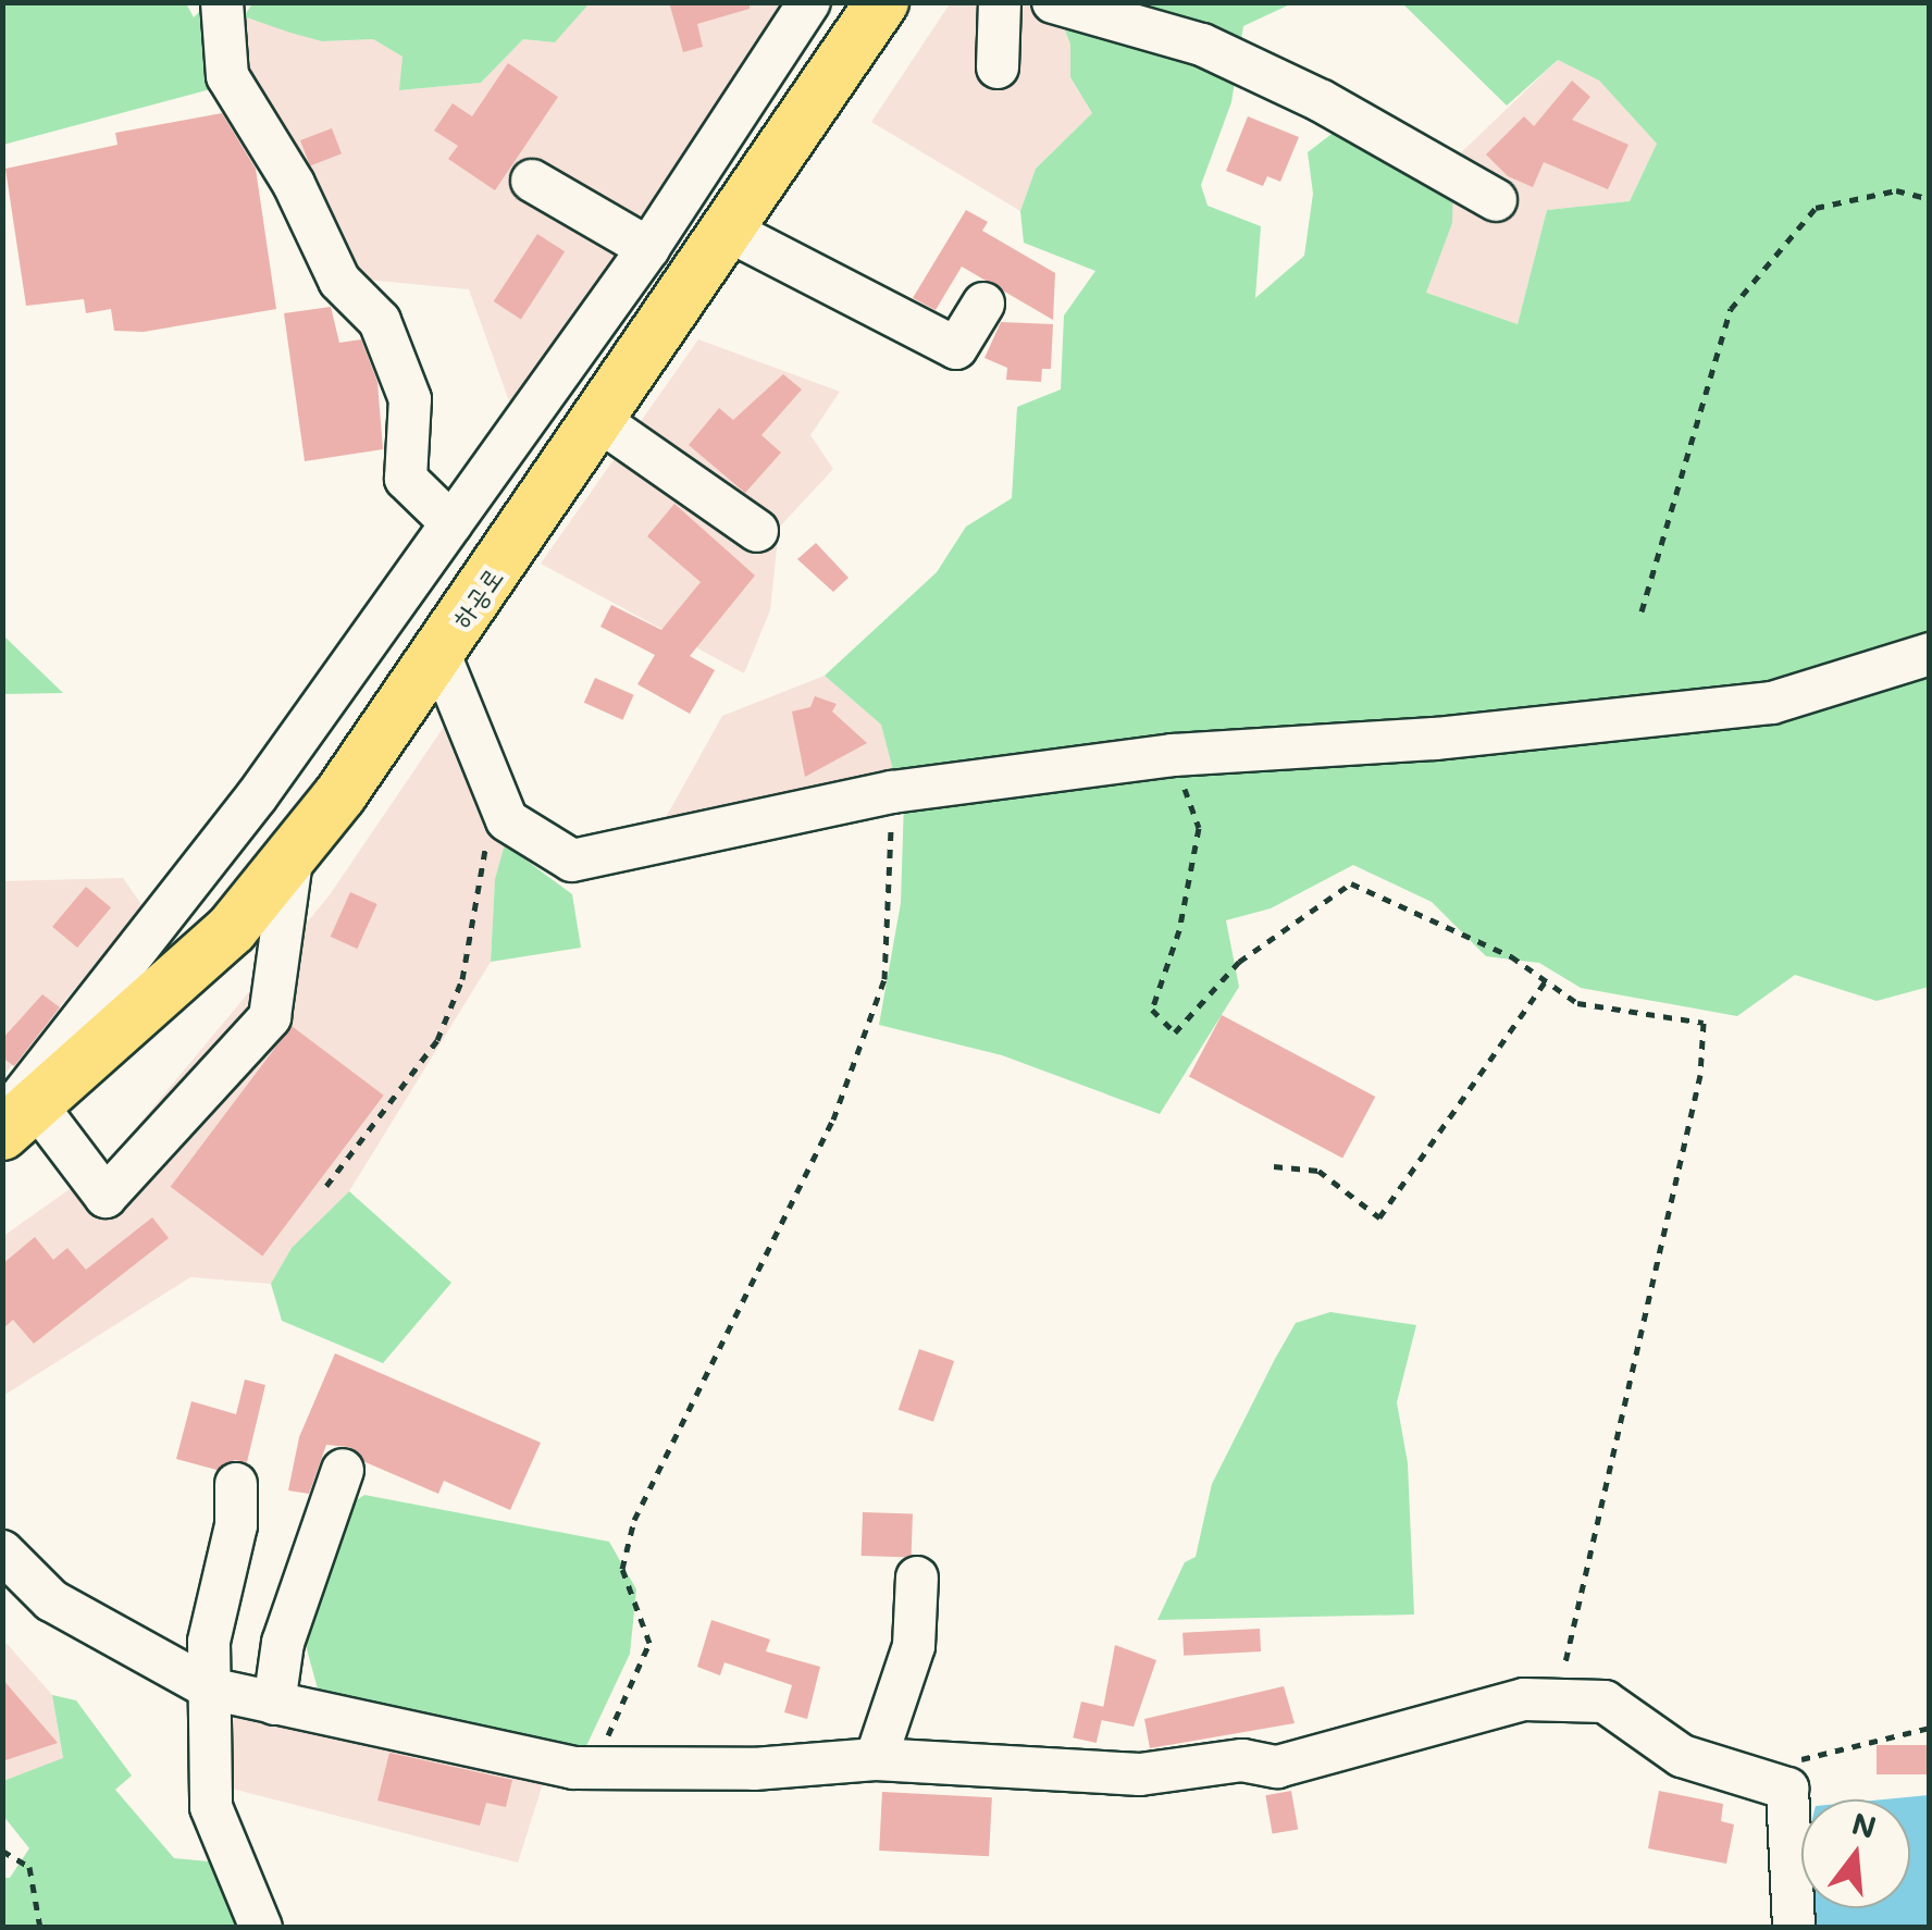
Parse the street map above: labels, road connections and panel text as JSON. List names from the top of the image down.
{
  "streets": {
    "main road": ["하공로"]
  },
  "north": "top"
}
